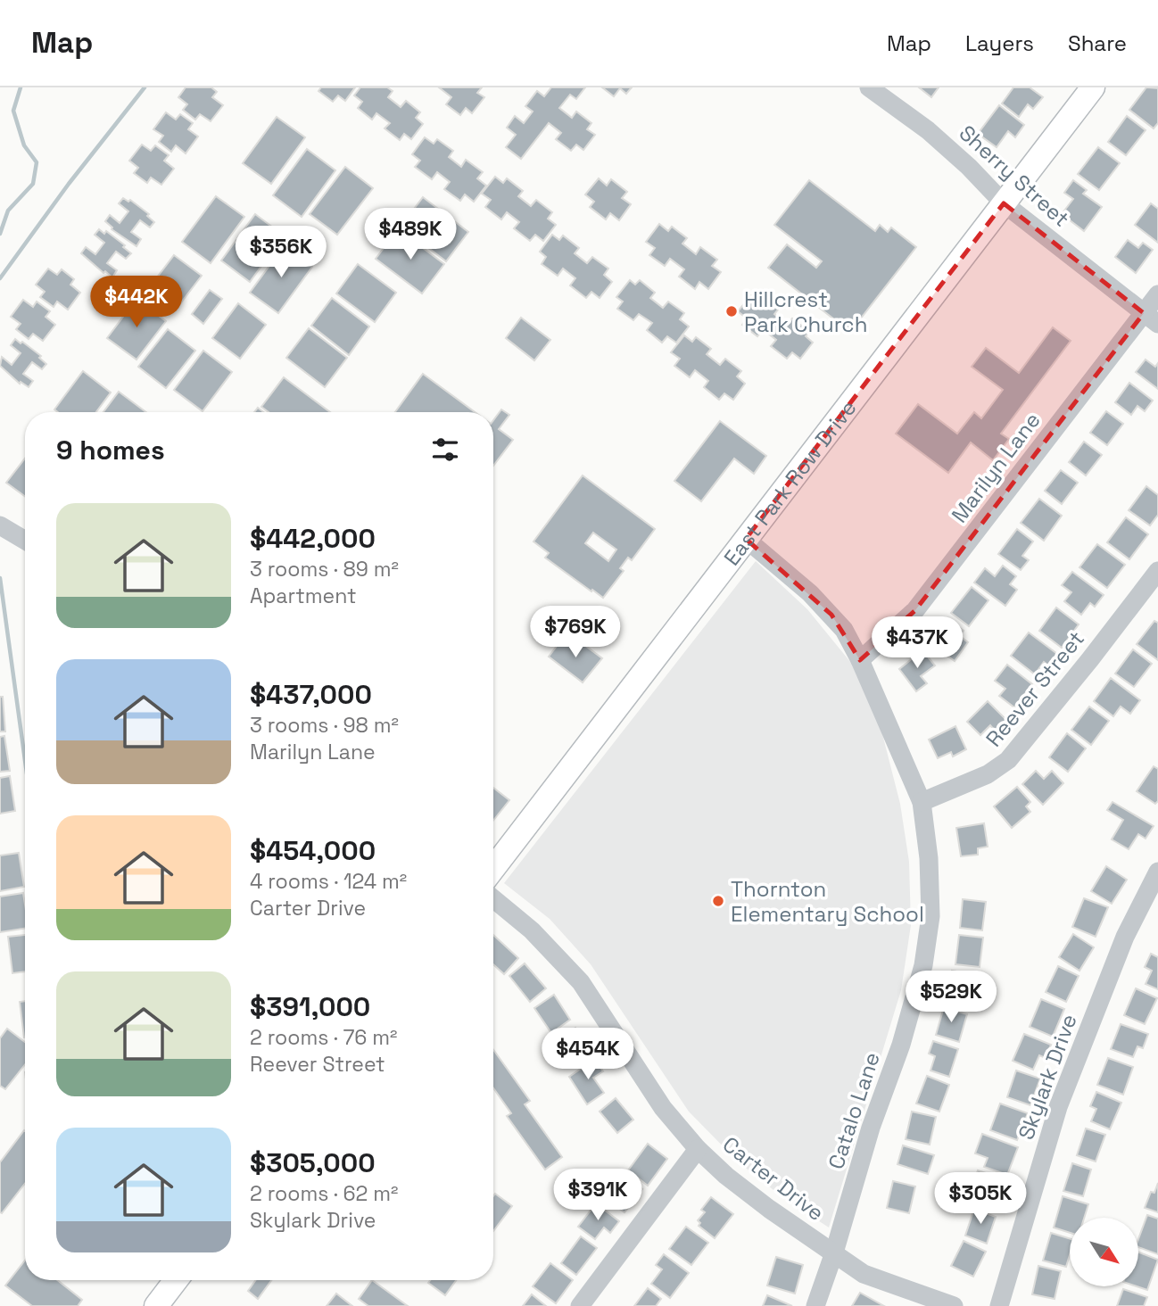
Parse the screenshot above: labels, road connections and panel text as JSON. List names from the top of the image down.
{
  "streets": {
    "main road": ["East Park Row Drive"],
    "street": [
      "Sherry Street",
      "Marilyn Lane",
      "Reever Street",
      "Skylark Drive",
      "Catalo Lane",
      "Carter Drive"
    ]
  },
  "crossings": [
    ["Sherry Street", "Marilyn Lane"],
    ["Sherry Street", "East Park Row Drive"],
    ["Marilyn Lane", "Catalo Lane"],
    ["East Park Row Drive", "Catalo Lane"],
    ["Reever Street", "Catalo Lane"],
    ["Catalo Lane", "Carter Drive"]
  ],
  "places": ["Hillcrest Park Church", "Thornton Elementary School"],
  "north": "bottom right",
  "page": {
    "header": "Map",
    "nav": ["Map", "Layers", "Share"],
    "price": [
      "$489K",
      "$356K",
      "$442K",
      "$769K",
      "$437K",
      "$529K",
      "$454K",
      "$391K",
      "$305K"
    ],
    "heading": "9 homes",
    "list": [
      {
        "name": "$442,000",
        "note": "3 rooms · 89 m² · Apartment"
      },
      {
        "name": "$437,000",
        "note": "3 rooms · 98 m² · Marilyn Lane"
      },
      {
        "name": "$454,000",
        "note": "4 rooms · 124 m² · Carter Drive"
      },
      {
        "name": "$391,000",
        "note": "2 rooms · 76 m² · Reever Street"
      },
      {
        "name": "$305,000",
        "note": "2 rooms · 62 m² · Skylark Drive"
      }
    ]
  }
}
